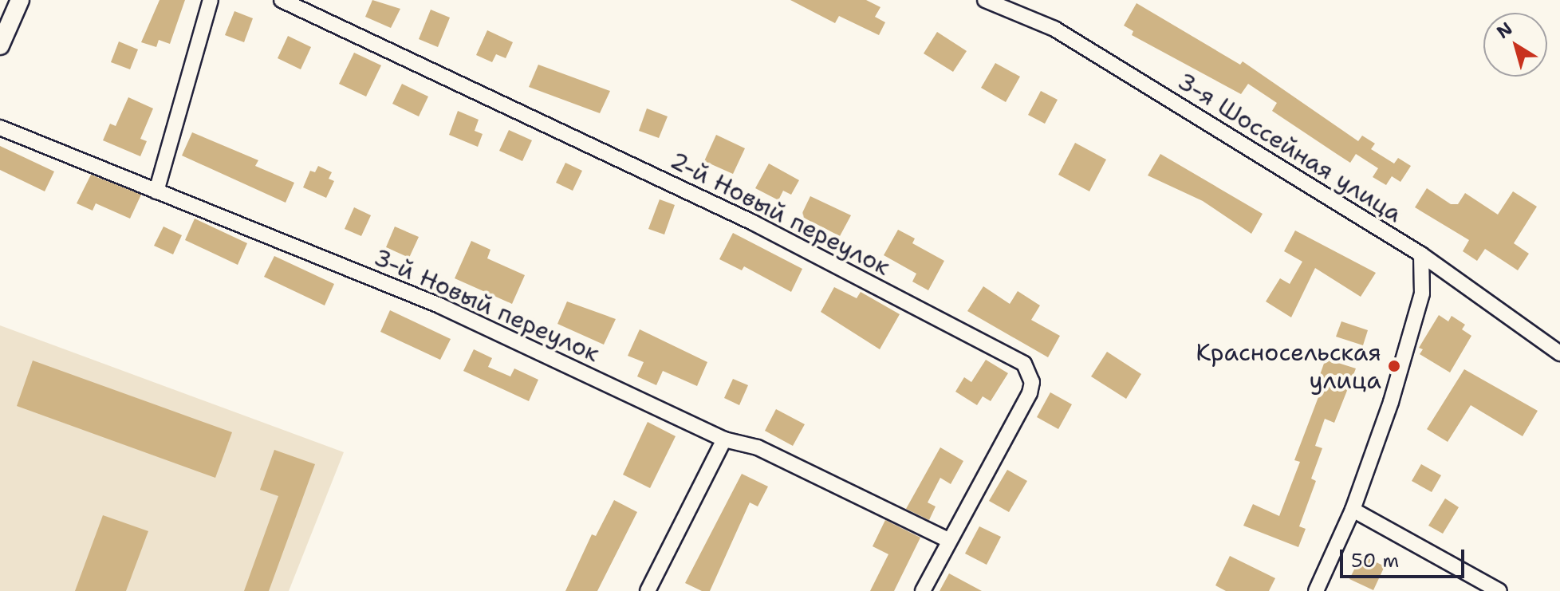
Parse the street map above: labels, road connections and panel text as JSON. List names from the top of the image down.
{
  "streets": {
    "street": ["3-я Шоссейная улица", "2-й Новый переулок", "3-й Новый переулок"]
  },
  "crossings": [
    ["2-й Новый переулок", "3-й Новый переулок"]
  ],
  "places": ["Красносельская улица"],
  "scale_bar": "50 m",
  "north": "top left"
}
